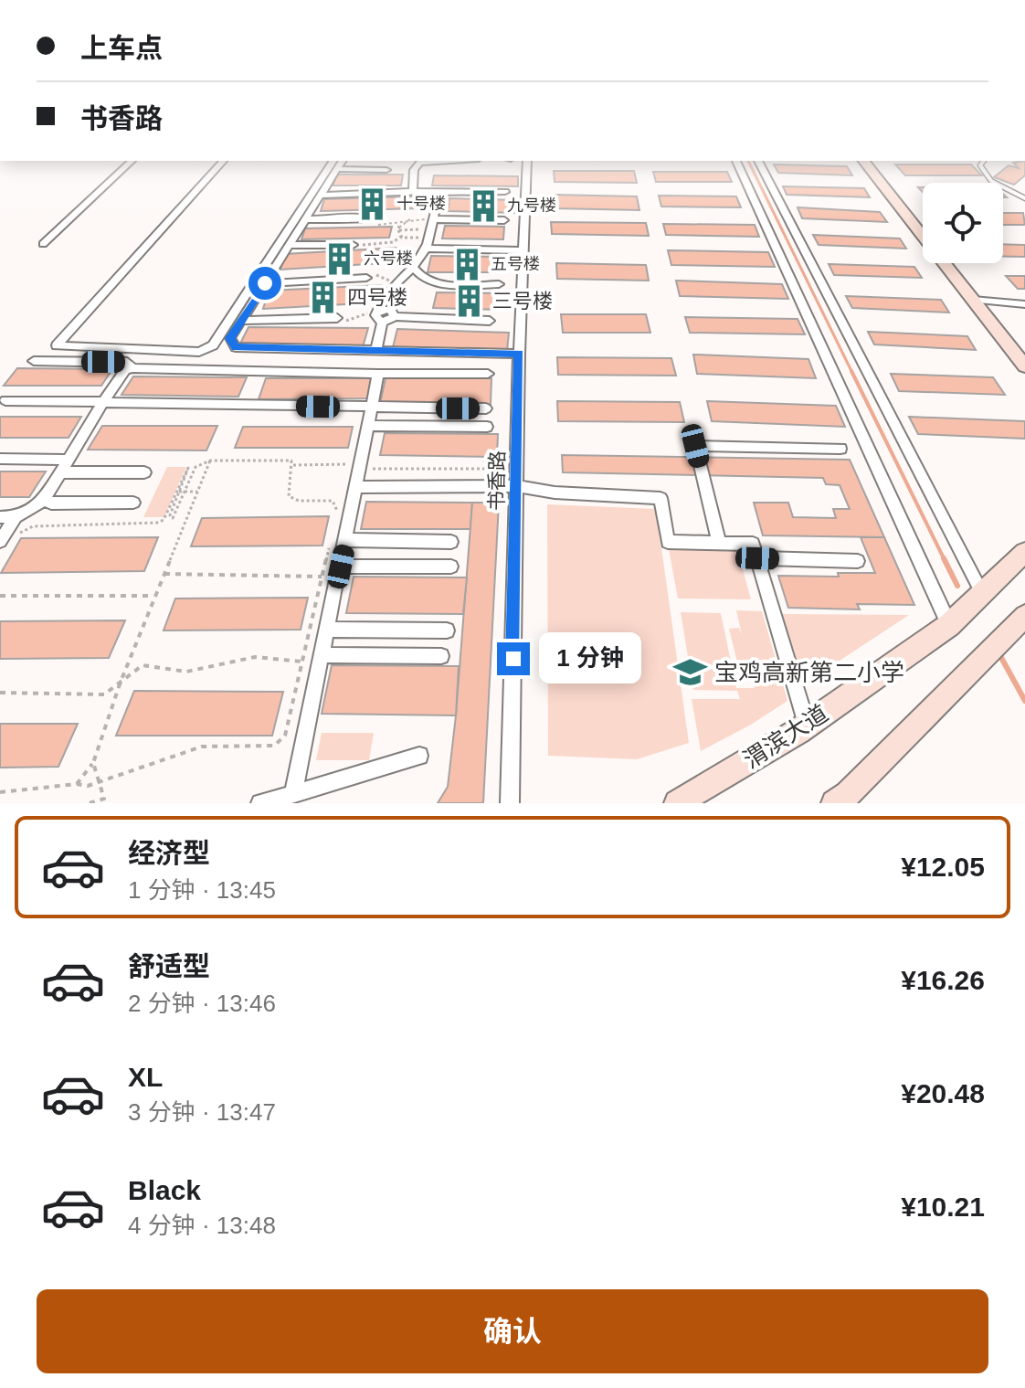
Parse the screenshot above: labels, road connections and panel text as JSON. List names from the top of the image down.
{
  "streets": {
    "main road": ["渭滨大道"],
    "street": ["书香路"]
  },
  "places": {
    "building": [
      "十号楼",
      "九号楼",
      "六号楼",
      "五号楼",
      "四号楼",
      "三号楼"
    ],
    "school or university": ["宝鸡高新第二小学"]
  },
  "page": {
    "banner": ["上车点", "书香路"],
    "bubble": "1 分钟",
    "list": [
      {
        "name": "经济型",
        "note": "1 分钟 · 13:45",
        "value": "¥12.05"
      },
      {
        "name": "舒适型",
        "note": "2 分钟 · 13:46",
        "value": "¥16.26"
      },
      {
        "name": "XL",
        "note": "3 分钟 · 13:47",
        "value": "¥20.48"
      },
      {
        "name": "Black",
        "note": "4 分钟 · 13:48",
        "value": "¥10.21"
      }
    ],
    "buttons": "确认"
  }
}
